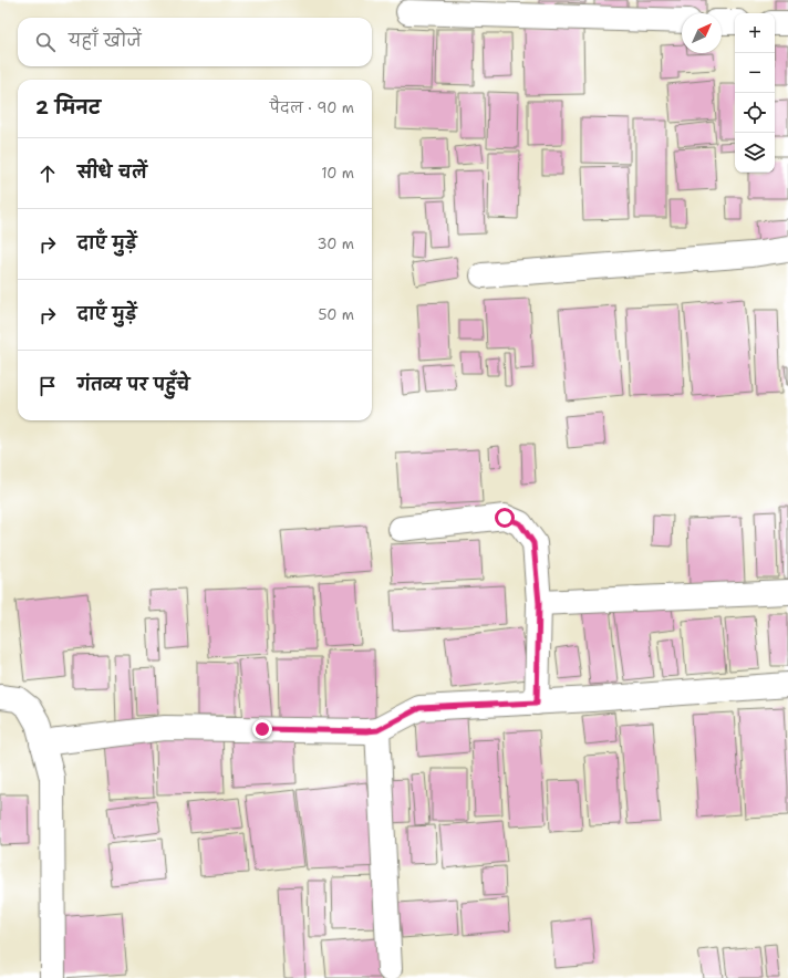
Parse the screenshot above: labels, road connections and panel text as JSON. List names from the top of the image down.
{
  "north": "top right",
  "page": {
    "map_buttons": ["+", "−"],
    "search": "यहाँ खोजें",
    "heading": ["2 मिनट", "पैदल · 90 m"],
    "list": [
      ["सीधे चलें", "10 m"],
      ["दाएँ मुड़ें", "30 m"],
      ["दाएँ मुड़ें", "50 m"],
      "गंतव्य पर पहुँचे"
    ]
  }
}
